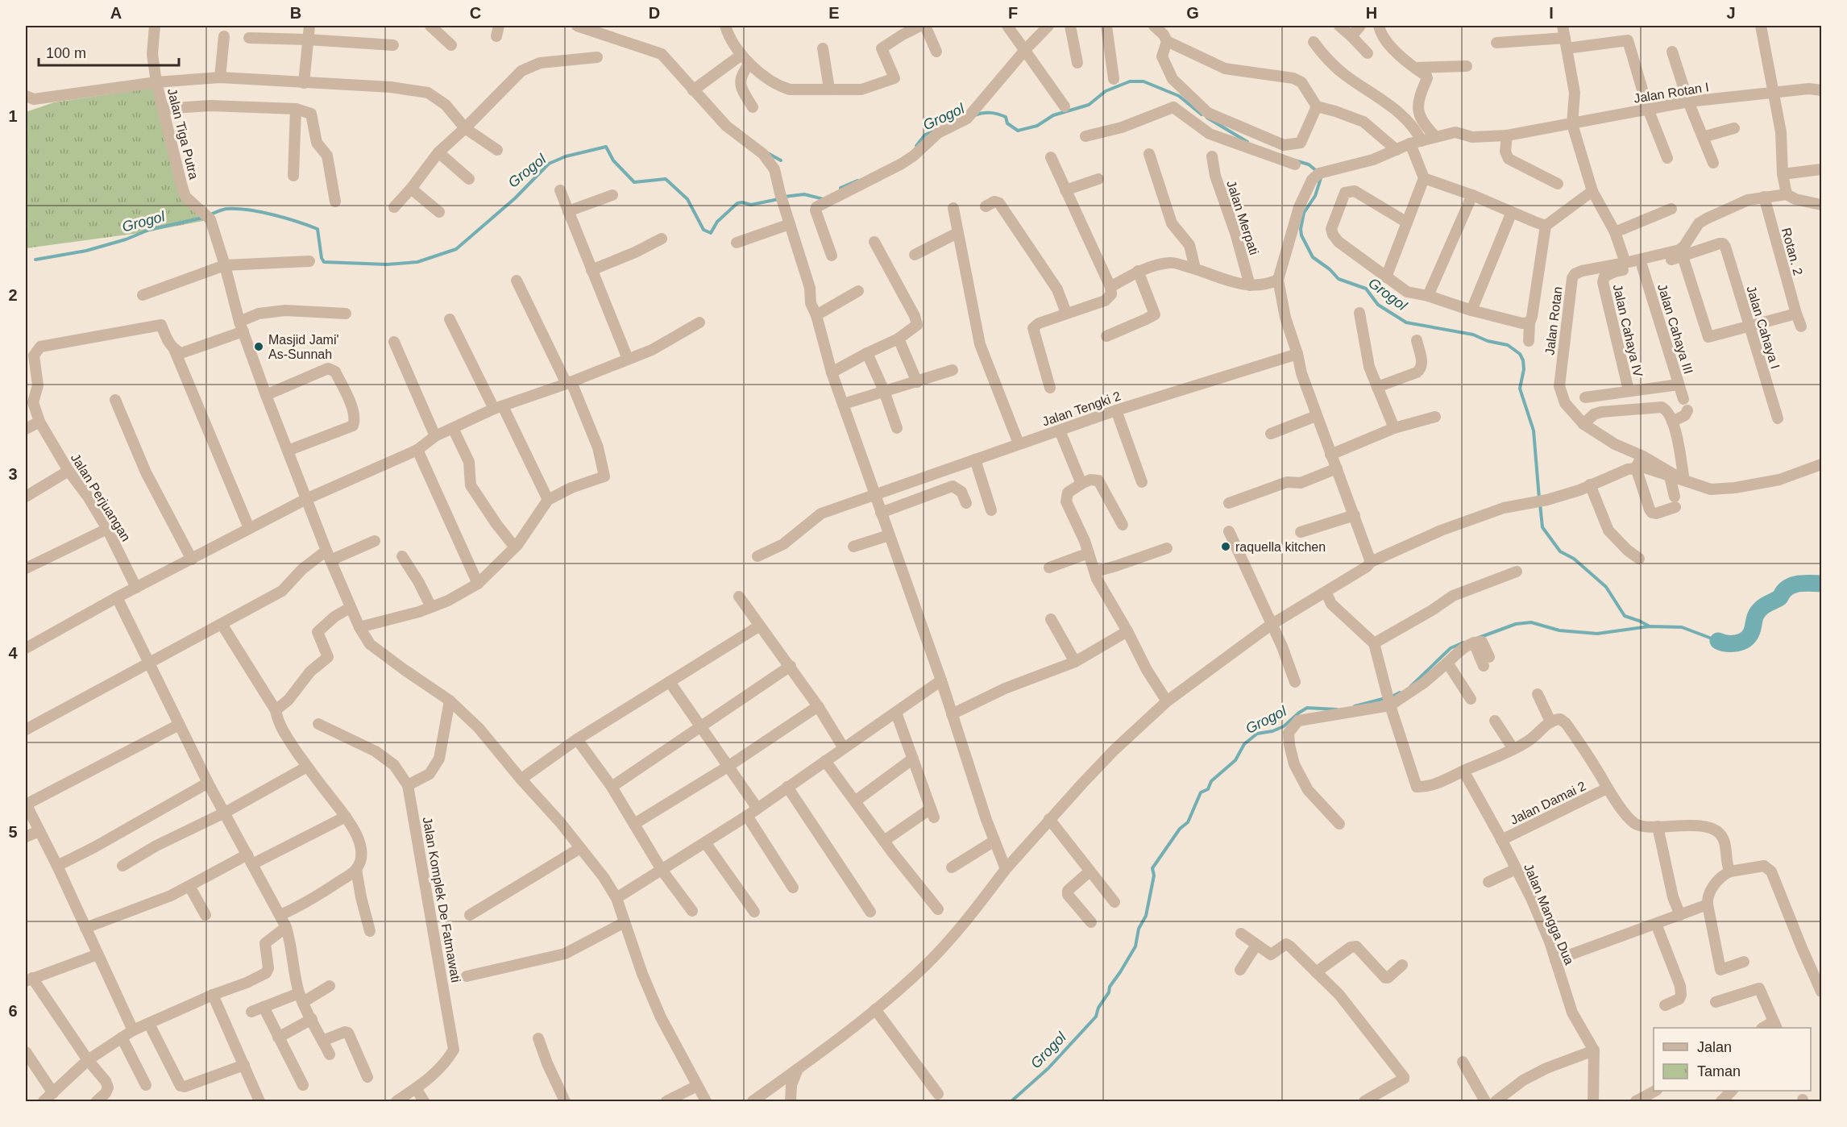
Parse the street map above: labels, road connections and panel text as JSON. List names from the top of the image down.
{
  "streets": {
    "street": [
      "Jalan Rotan I",
      "Jalan Tiga Putra",
      "Jalan Merpati",
      "Rotan. 2",
      "Jalan Rotan",
      "Jalan Cahaya I",
      "Jalan Cahaya III",
      "Jalan Cahaya IV",
      "Jalan Tengki 2",
      "Jalan Perjuangan",
      "Jalan Damai 2",
      "Jalan Komplek De Fatmawati",
      "Jalan Mangga Dua"
    ]
  },
  "crossings": [
    ["Rotan. 2", "Jalan Rotan"],
    ["Jalan Cahaya III", "Jalan Cahaya IV"],
    ["Jalan Damai 2", "Jalan Mangga Dua"]
  ],
  "water": ["Grogol"],
  "places": ["Masjid Jami' As-Sunnah", "raquella kitchen"],
  "legend": ["Jalan", "Taman"],
  "scale_bar": "100 m",
  "grid": {
    "columns": [
      "A",
      "B",
      "C",
      "D",
      "E",
      "F",
      "G",
      "H",
      "I",
      "J"
    ],
    "rows": [
      "1",
      "2",
      "3",
      "4",
      "5",
      "6"
    ]
  }
}
